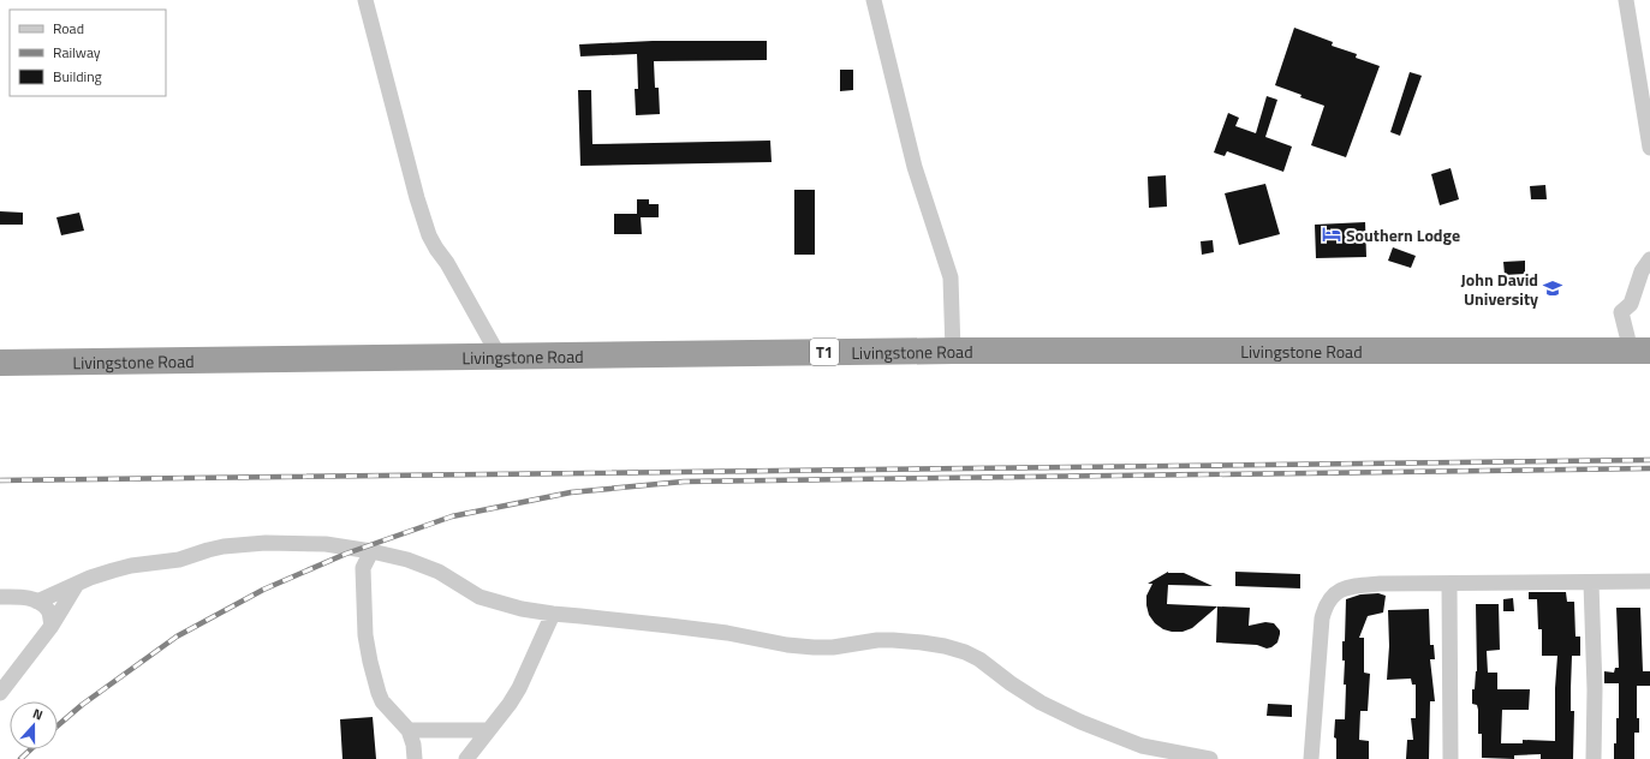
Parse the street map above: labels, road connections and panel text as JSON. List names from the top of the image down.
{
  "streets": {
    "highway": ["Livingstone Road", "T1"]
  },
  "places": {
    "hotel": ["Southern Lodge"],
    "school or university": ["John David University"]
  },
  "legend": ["Road", "Railway", "Building"],
  "north": "top"
}
